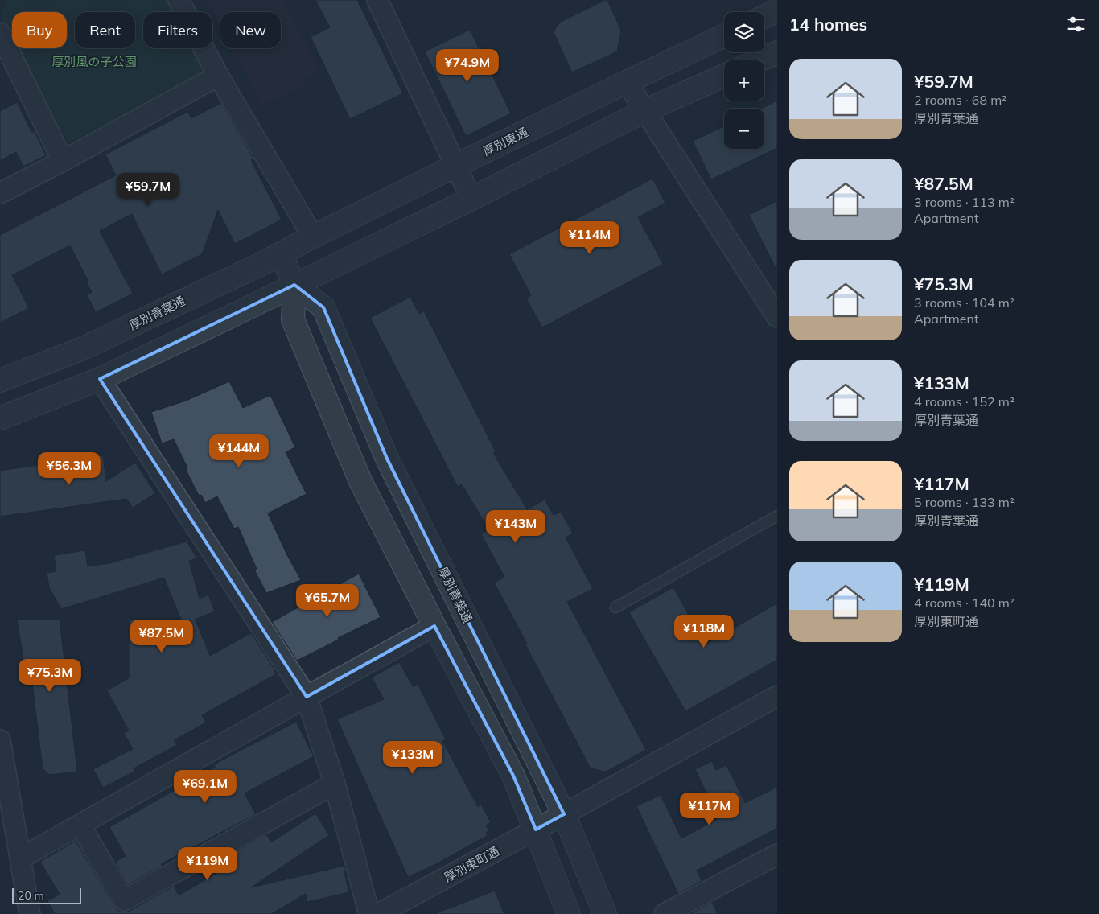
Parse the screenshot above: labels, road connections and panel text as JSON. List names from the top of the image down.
{
  "streets": {
    "street": ["厚別東通", "厚別青葉通", "厚別東町通"]
  },
  "crossings": [
    ["厚別東通", "厚別青葉通"],
    ["厚別青葉通", "厚別東町通"]
  ],
  "parks": ["厚別風の子公園"],
  "scale_bar": "20 m",
  "page": {
    "heading": "14 homes",
    "map_buttons": ["+", "−"],
    "chip": [
      "Buy",
      "Rent",
      "Filters",
      "New"
    ],
    "list": [
      {
        "name": "¥59.7M",
        "note": "2 rooms · 68 m² · 厚別青葉通"
      },
      {
        "name": "¥87.5M",
        "note": "3 rooms · 113 m² · Apartment"
      },
      {
        "name": "¥75.3M",
        "note": "3 rooms · 104 m² · Apartment"
      },
      {
        "name": "¥133M",
        "note": "4 rooms · 152 m² · 厚別青葉通"
      },
      {
        "name": "¥117M",
        "note": "5 rooms · 133 m² · 厚別青葉通"
      },
      {
        "name": "¥119M",
        "note": "4 rooms · 140 m² · 厚別東町通"
      }
    ],
    "price": [
      "¥74.9M",
      "¥59.7M",
      "¥114M",
      "¥144M",
      "¥56.3M",
      "¥143M",
      "¥65.7M",
      "¥118M",
      "¥87.5M",
      "¥75.3M",
      "¥133M",
      "¥69.1M",
      "¥117M",
      "¥119M"
    ],
    "scale": "20 m"
  }
}
